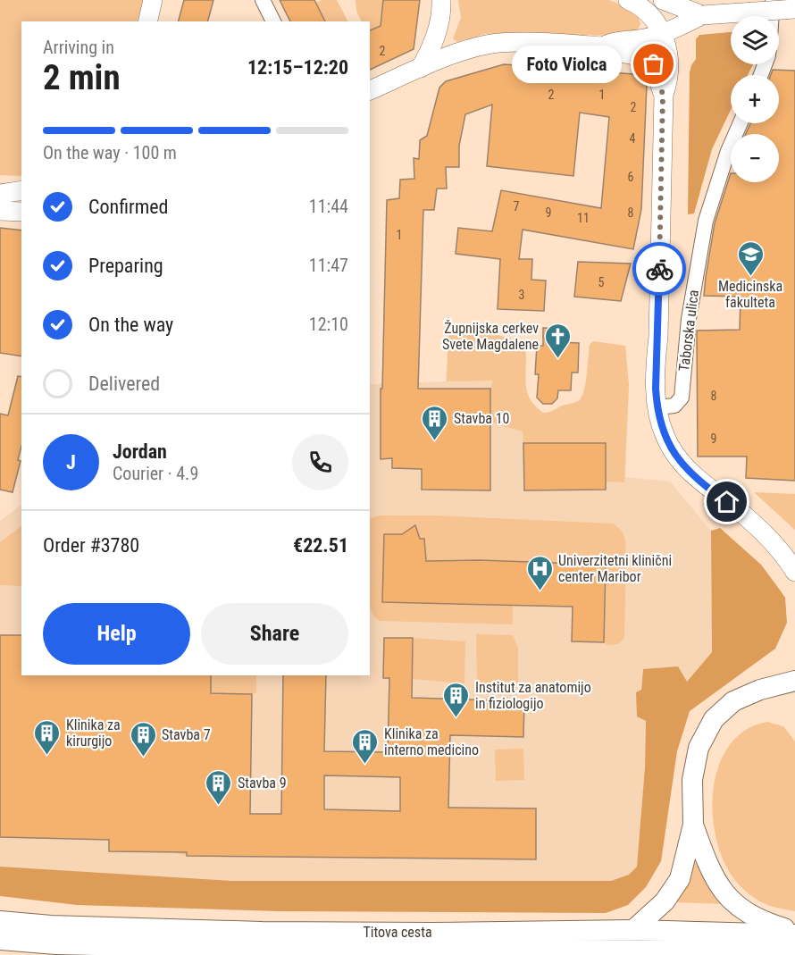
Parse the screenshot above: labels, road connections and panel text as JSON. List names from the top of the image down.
{
  "streets": {
    "main road": ["Titova cesta"],
    "street": ["Taborska ulica"]
  },
  "places": {
    "other": ["Foto Violca"],
    "school or university": ["Medicinska fakulteta"],
    "church": ["Župnijska cerkev Svete Magdalene"],
    "building": [
      "Stavba 10",
      "Institut za anatomijo in fiziologijo",
      "Klinika za kirurgijo",
      "Stavba 7",
      "Klinika za interno medicino",
      "Stavba 9"
    ],
    "hospital": ["Univerzitetni klinični center Maribor"]
  },
  "house_numbers": [
    "2",
    "2",
    "1",
    "2",
    "4",
    "6",
    "7",
    "9",
    "8",
    "11",
    "1",
    "5",
    "3",
    "8",
    "9"
  ],
  "page": {
    "map_buttons": ["+", "−"],
    "heading": ["2 min", "Arriving in", "12:15–12:20"],
    "panel": [
      "Jordan",
      "Courier · 4.9",
      "Order #3780",
      "€22.51"
    ],
    "bubble": "Foto Violca",
    "bar": "On the way · 100 m",
    "list": [
      ["Confirmed", "11:44"],
      ["Preparing", "11:47"],
      ["On the way", "12:10"],
      "Delivered"
    ],
    "round": "J",
    "buttons": ["Help", "Share"]
  }
}
